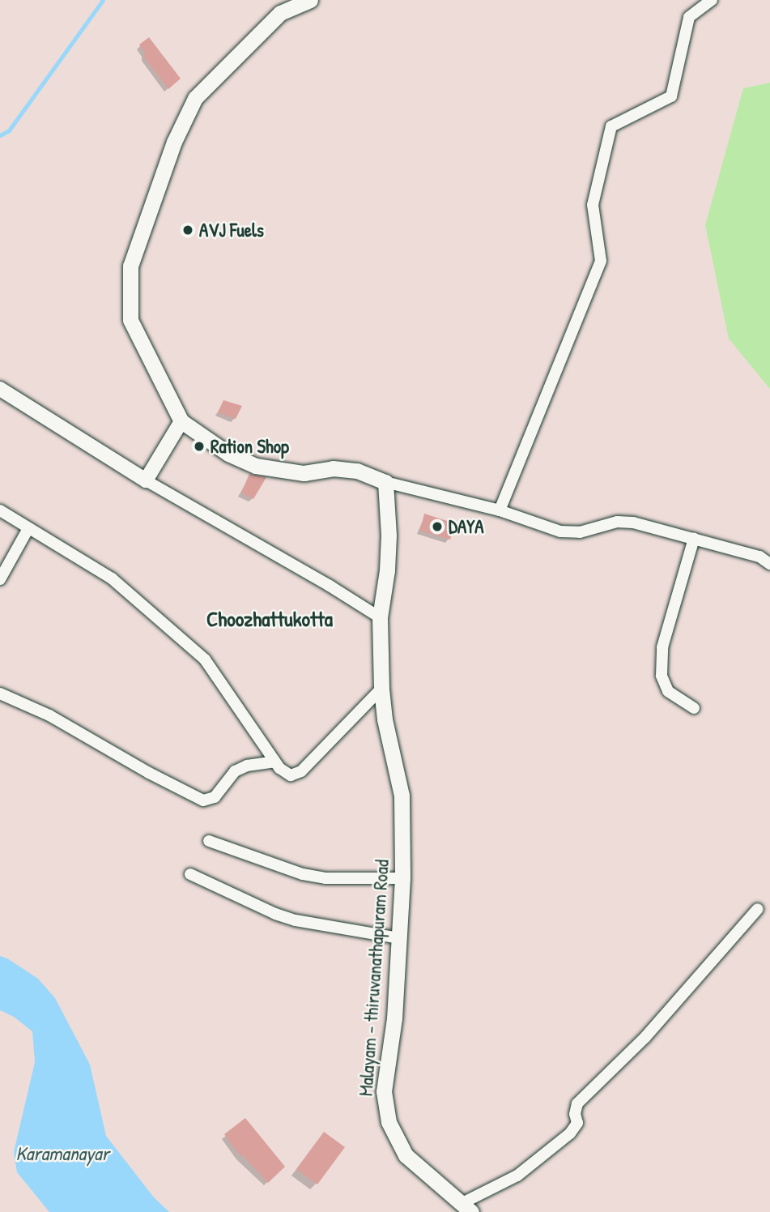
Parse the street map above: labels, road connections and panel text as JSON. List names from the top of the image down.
{
  "streets": {
    "main road": ["Malayam - thiruvanathapuram Road"]
  },
  "districts": ["Choozhattukotta"],
  "water": ["Karamanayar"],
  "places": ["AVJ Fuels", "Ration Shop", "DAYA"]
}
